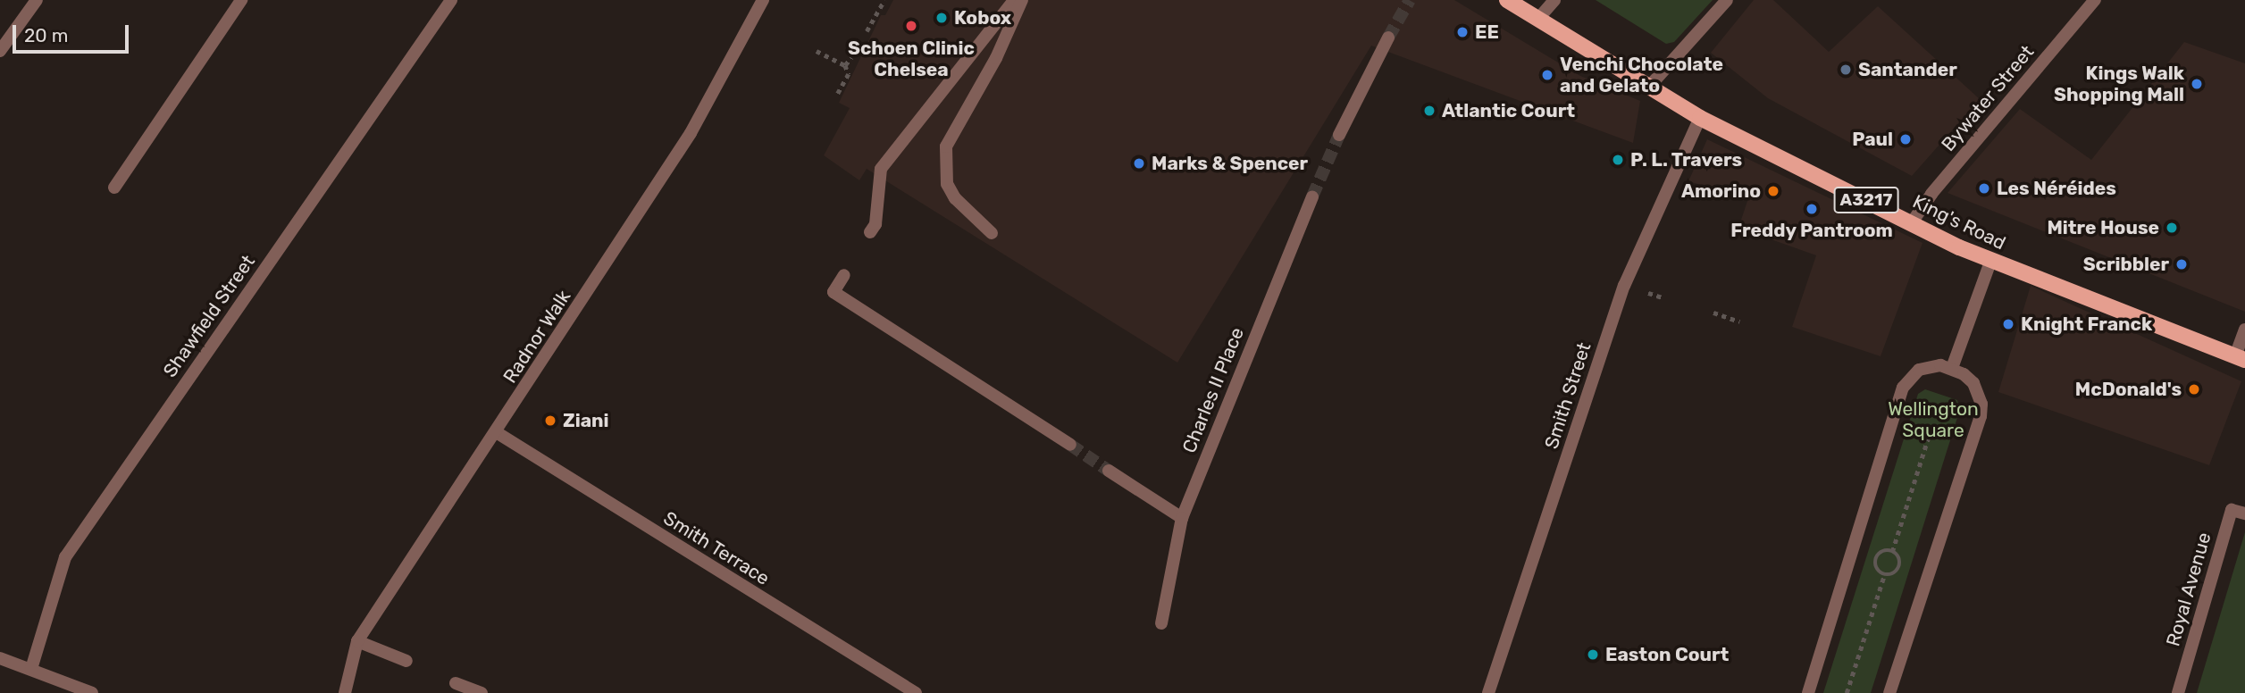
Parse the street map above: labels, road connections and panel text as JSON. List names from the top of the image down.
{
  "streets": {
    "main road": ["A3217", "King's Road"],
    "street": [
      "Bywater Street",
      "Shawfield Street",
      "Radnor Walk",
      "Charles II Place",
      "Smith Street",
      "Smith Terrace",
      "Royal Avenue"
    ]
  },
  "crossings": [
    ["Bywater Street", "King's Road"],
    ["King's Road", "Smith Street"],
    ["Radnor Walk", "Smith Terrace"]
  ],
  "parks": ["Wellington Square"],
  "places": [
    "Kobox",
    "Schoen Clinic Chelsea",
    "EE",
    "Santander",
    "Venchi Chocolate and Gelato",
    "Kings Walk Shopping Mall",
    "Atlantic Court",
    "Paul",
    "P. L. Travers",
    "Marks & Spencer",
    "Les Néréides",
    "Amorino",
    "Freddy Pantroom",
    "Mitre House",
    "Scribbler",
    "Knight Franck",
    "McDonald's",
    "Ziani",
    "Easton Court"
  ],
  "scale_bar": "20 m"
}
